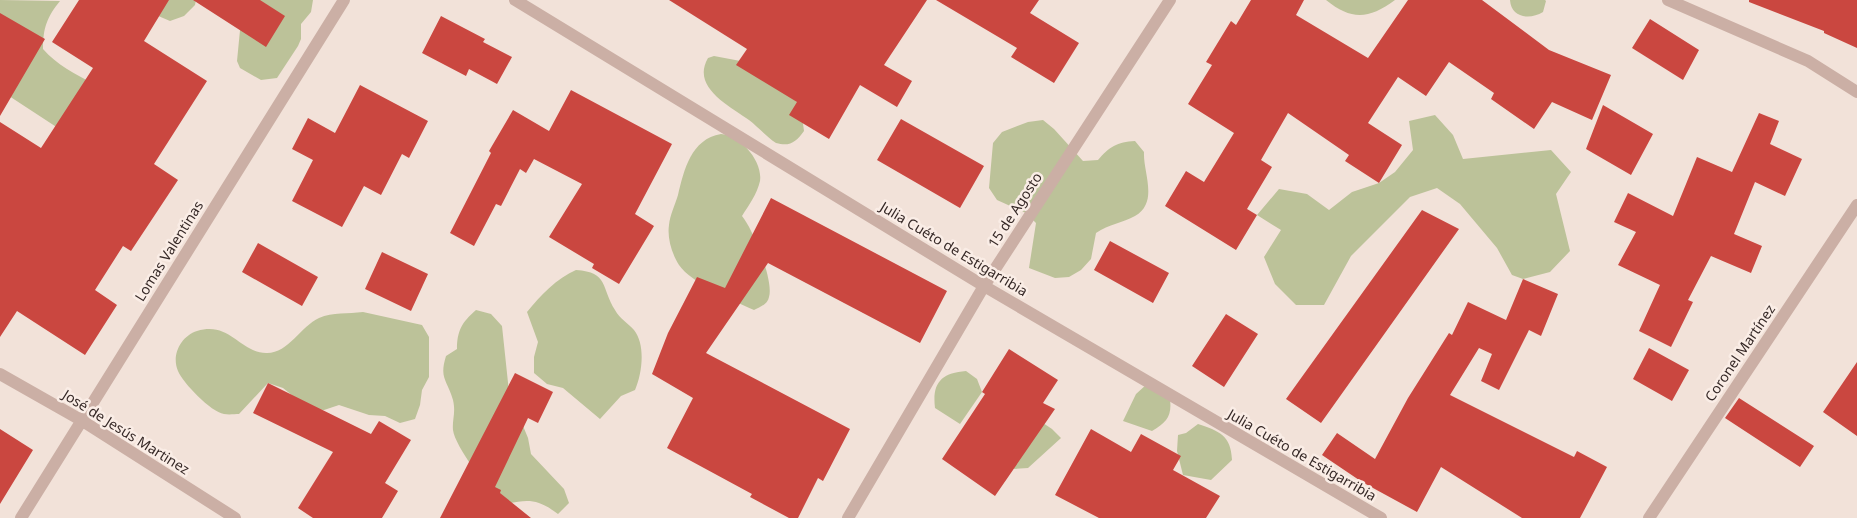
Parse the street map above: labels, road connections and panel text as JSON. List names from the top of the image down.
{
  "streets": {
    "street": [
      "15 de Agosto",
      "Julia Cuéto de Estigarribia",
      "Lomas Valentinas",
      "Coronel Martínez",
      "José de Jesús Martinez"
    ]
  },
  "crossings": [
    ["15 de Agosto", "Julia Cuéto de Estigarribia"],
    ["Lomas Valentinas", "José de Jesús Martinez"]
  ]
}
